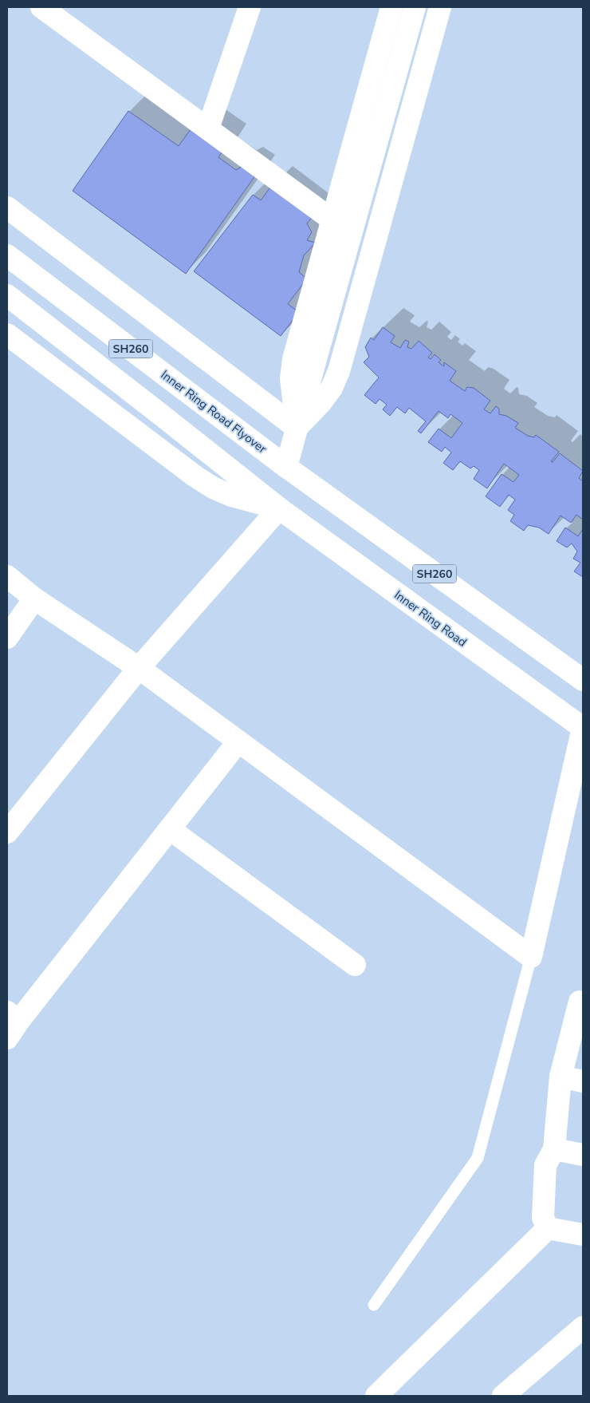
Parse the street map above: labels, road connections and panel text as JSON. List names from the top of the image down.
{
  "streets": {
    "main road": ["SH260", "Inner Ring Road Flyover", "Inner Ring Road"]
  },
  "crossings": [
    ["SH260", "Inner Ring Road Flyover"]
  ]
}
